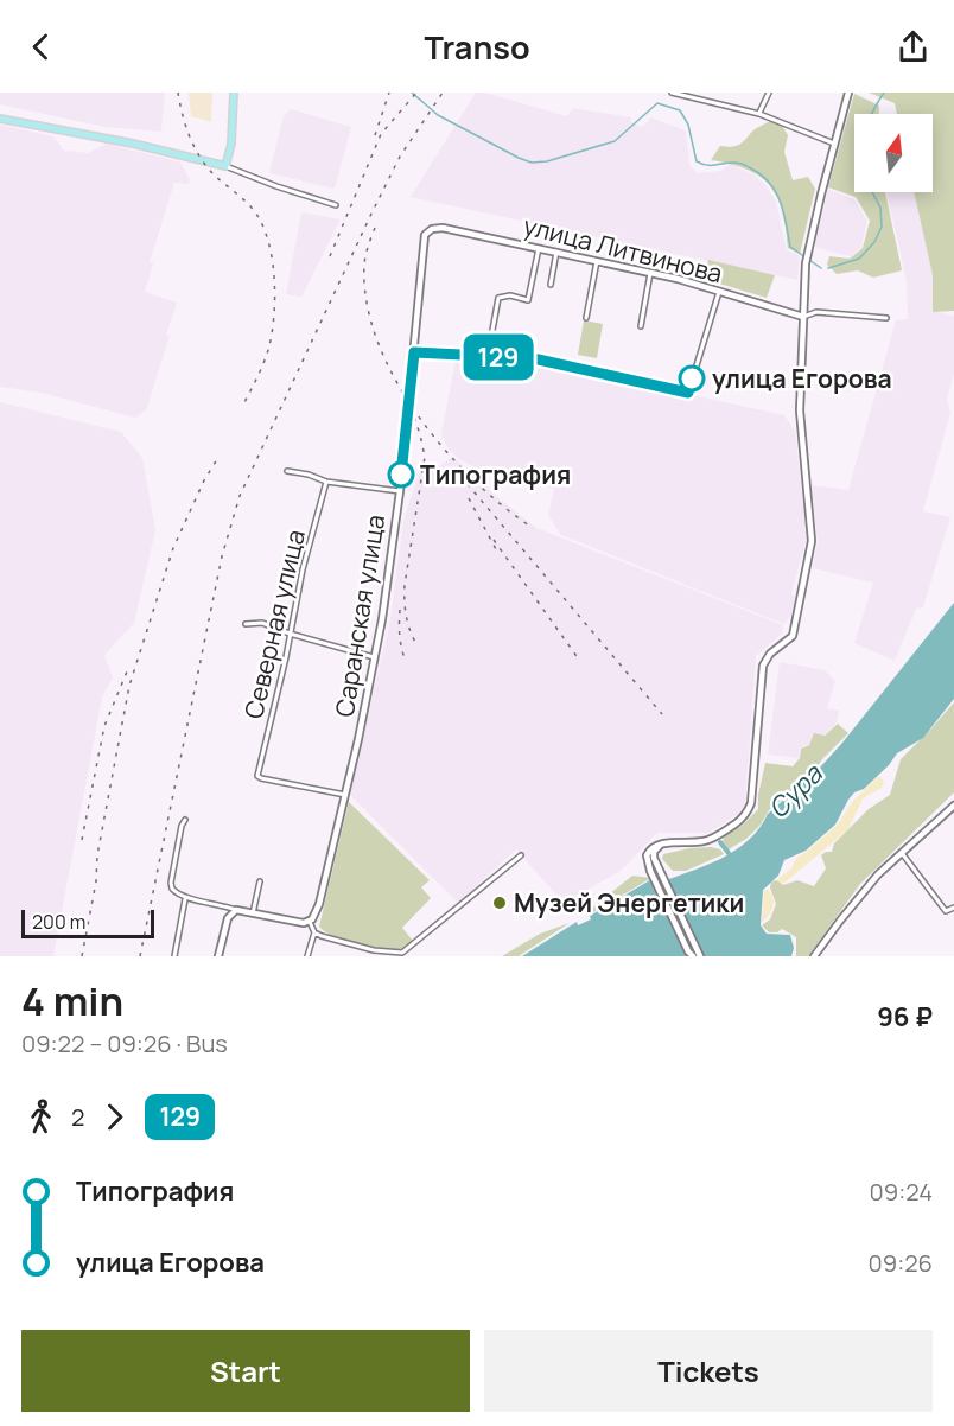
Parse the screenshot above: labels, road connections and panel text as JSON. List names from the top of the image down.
{
  "streets": {
    "main road": ["улица Литвинова", "Саранская улица"],
    "street": ["Северная улица"]
  },
  "crossings": [
    ["улица Литвинова", "Саранская улица"],
    ["Саранская улица", "Северная улица"]
  ],
  "water": ["Сура"],
  "places": ["улица Егорова", "Типография", "Музей Энергетики"],
  "lines": ["bus line 129"],
  "scale_bar": "200 m",
  "north": "top",
  "page": {
    "header": "Transo",
    "on_map": "129",
    "scale": "200 m",
    "heading": ["4 min", "09:22 – 09:26 · Bus", "96 ₽"],
    "legs": ["2", "129"],
    "list": [
      {
        "name": "Типография",
        "value": "09:24"
      },
      {
        "name": "улица Егорова",
        "value": "09:26"
      }
    ],
    "buttons": ["Start", "Tickets"]
  }
}
